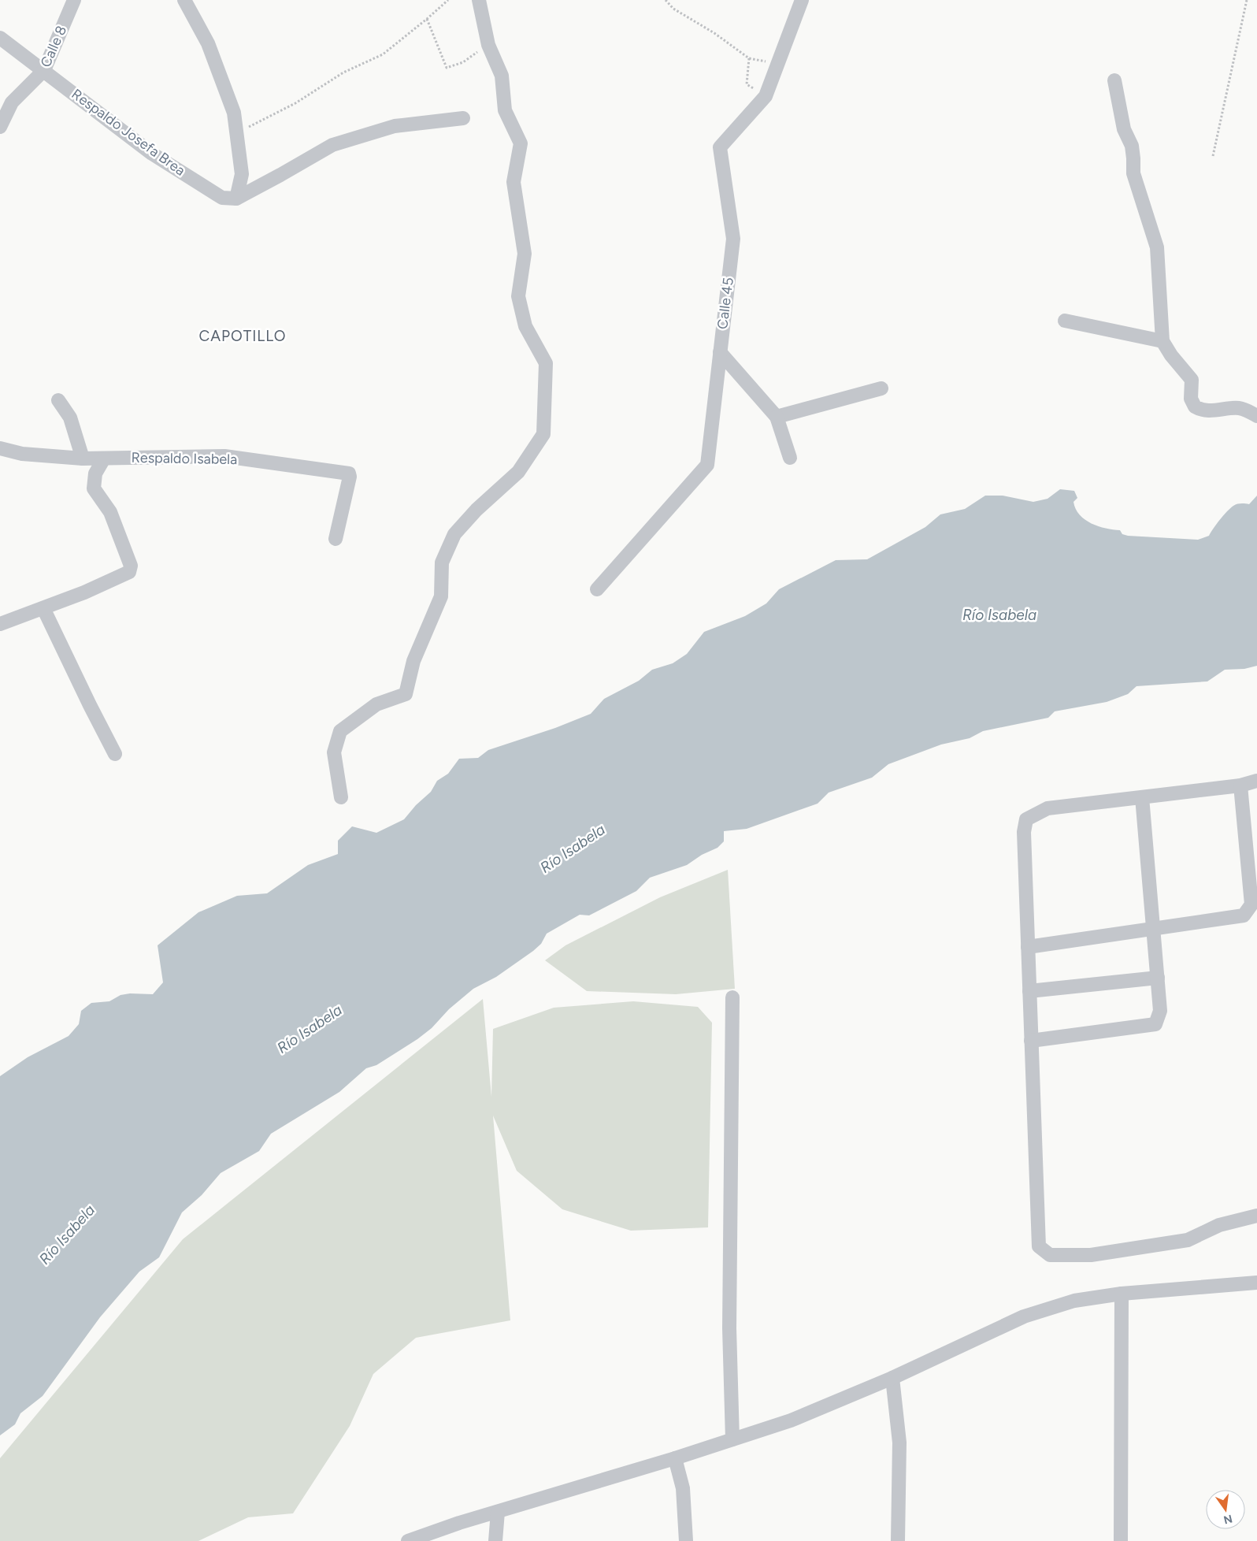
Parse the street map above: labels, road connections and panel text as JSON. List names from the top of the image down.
{
  "streets": {
    "street": [
      "Calle 8",
      "Respaldo Josefa Brea",
      "Calle 45",
      "Respaldo Isabela"
    ]
  },
  "crossings": [
    ["Calle 8", "Respaldo Josefa Brea"]
  ],
  "districts": ["CAPOTILLO"],
  "water": ["Río Isabela"],
  "north": "bottom"
}
